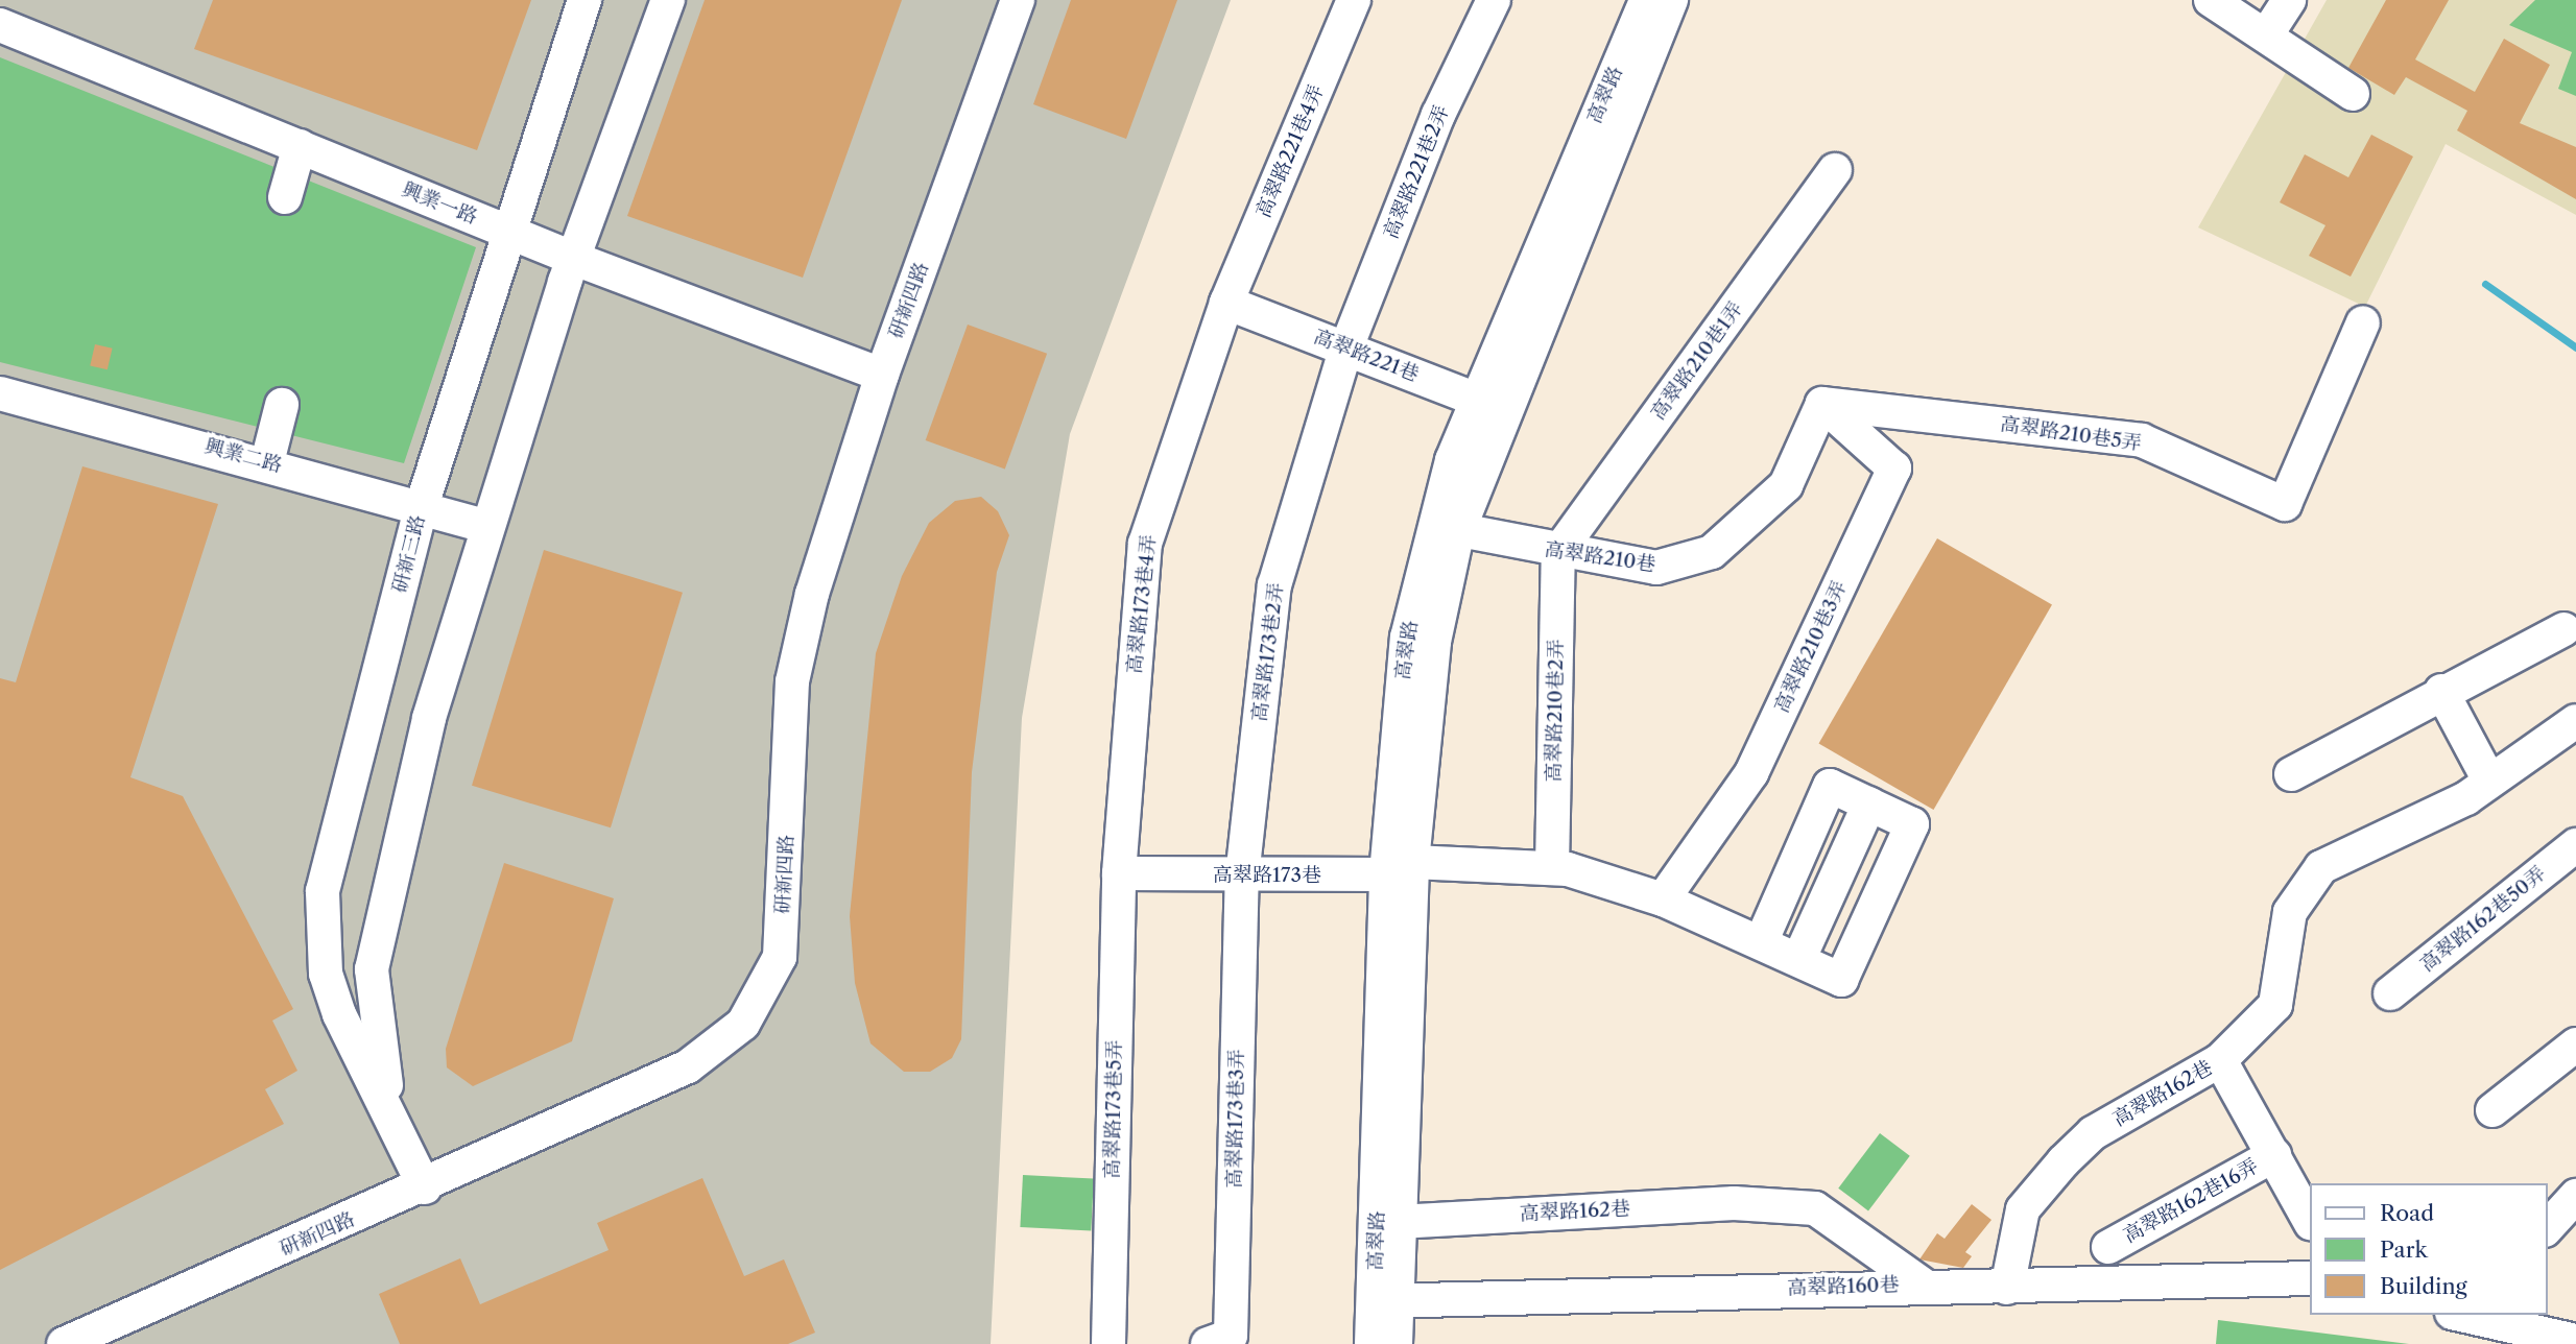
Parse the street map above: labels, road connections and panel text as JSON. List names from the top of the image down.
{
  "streets": {
    "street": [
      "高翠路",
      "高翠路221巷4弄",
      "高翠路221巷2弄",
      "興業一路",
      "研新四路",
      "高翠路221巷",
      "高翠路210巷1弄",
      "高翠路210巷5弄",
      "興業二路",
      "研新三路",
      "高翠路210巷",
      "高翠路173巷4弄",
      "高翠路210巷3弄",
      "高翠路173巷2弄",
      "高翠路210巷2弄",
      "高翠路173巷",
      "高翠路162巷50弄",
      "高翠路162巷",
      "高翠路173巷5弄",
      "高翠路173巷3弄",
      "高翠路162巷16弄",
      "高翠路160巷"
    ]
  },
  "crossings": [
    ["高翠路", "高翠路221巷"],
    ["高翠路", "高翠路210巷"],
    ["高翠路", "高翠路173巷"],
    ["高翠路", "高翠路162巷"],
    ["高翠路", "高翠路160巷"],
    ["高翠路221巷4弄", "高翠路221巷"],
    ["高翠路221巷4弄", "高翠路173巷4弄"],
    ["高翠路221巷2弄", "高翠路221巷"],
    ["高翠路221巷2弄", "高翠路173巷2弄"],
    ["興業一路", "研新四路"],
    ["興業一路", "研新三路"],
    ["研新四路", "研新三路"],
    ["高翠路221巷", "高翠路173巷4弄"],
    ["高翠路221巷", "高翠路173巷2弄"],
    ["高翠路210巷1弄", "高翠路210巷"],
    ["高翠路210巷1弄", "高翠路210巷2弄"],
    ["高翠路210巷5弄", "高翠路210巷"],
    ["高翠路210巷5弄", "高翠路210巷3弄"],
    ["興業二路", "研新三路"],
    ["高翠路210巷", "高翠路210巷3弄"],
    ["高翠路210巷", "高翠路210巷2弄"],
    ["高翠路173巷4弄", "高翠路173巷"],
    ["高翠路173巷4弄", "高翠路173巷5弄"],
    ["高翠路210巷3弄", "高翠路173巷"],
    ["高翠路173巷2弄", "高翠路173巷"],
    ["高翠路173巷2弄", "高翠路173巷3弄"],
    ["高翠路210巷2弄", "高翠路173巷"],
    ["高翠路173巷", "高翠路173巷5弄"],
    ["高翠路173巷", "高翠路173巷3弄"],
    ["高翠路162巷", "高翠路162巷16弄"],
    ["高翠路162巷", "高翠路160巷"]
  ],
  "legend": ["Road", "Park", "Building"]
}
